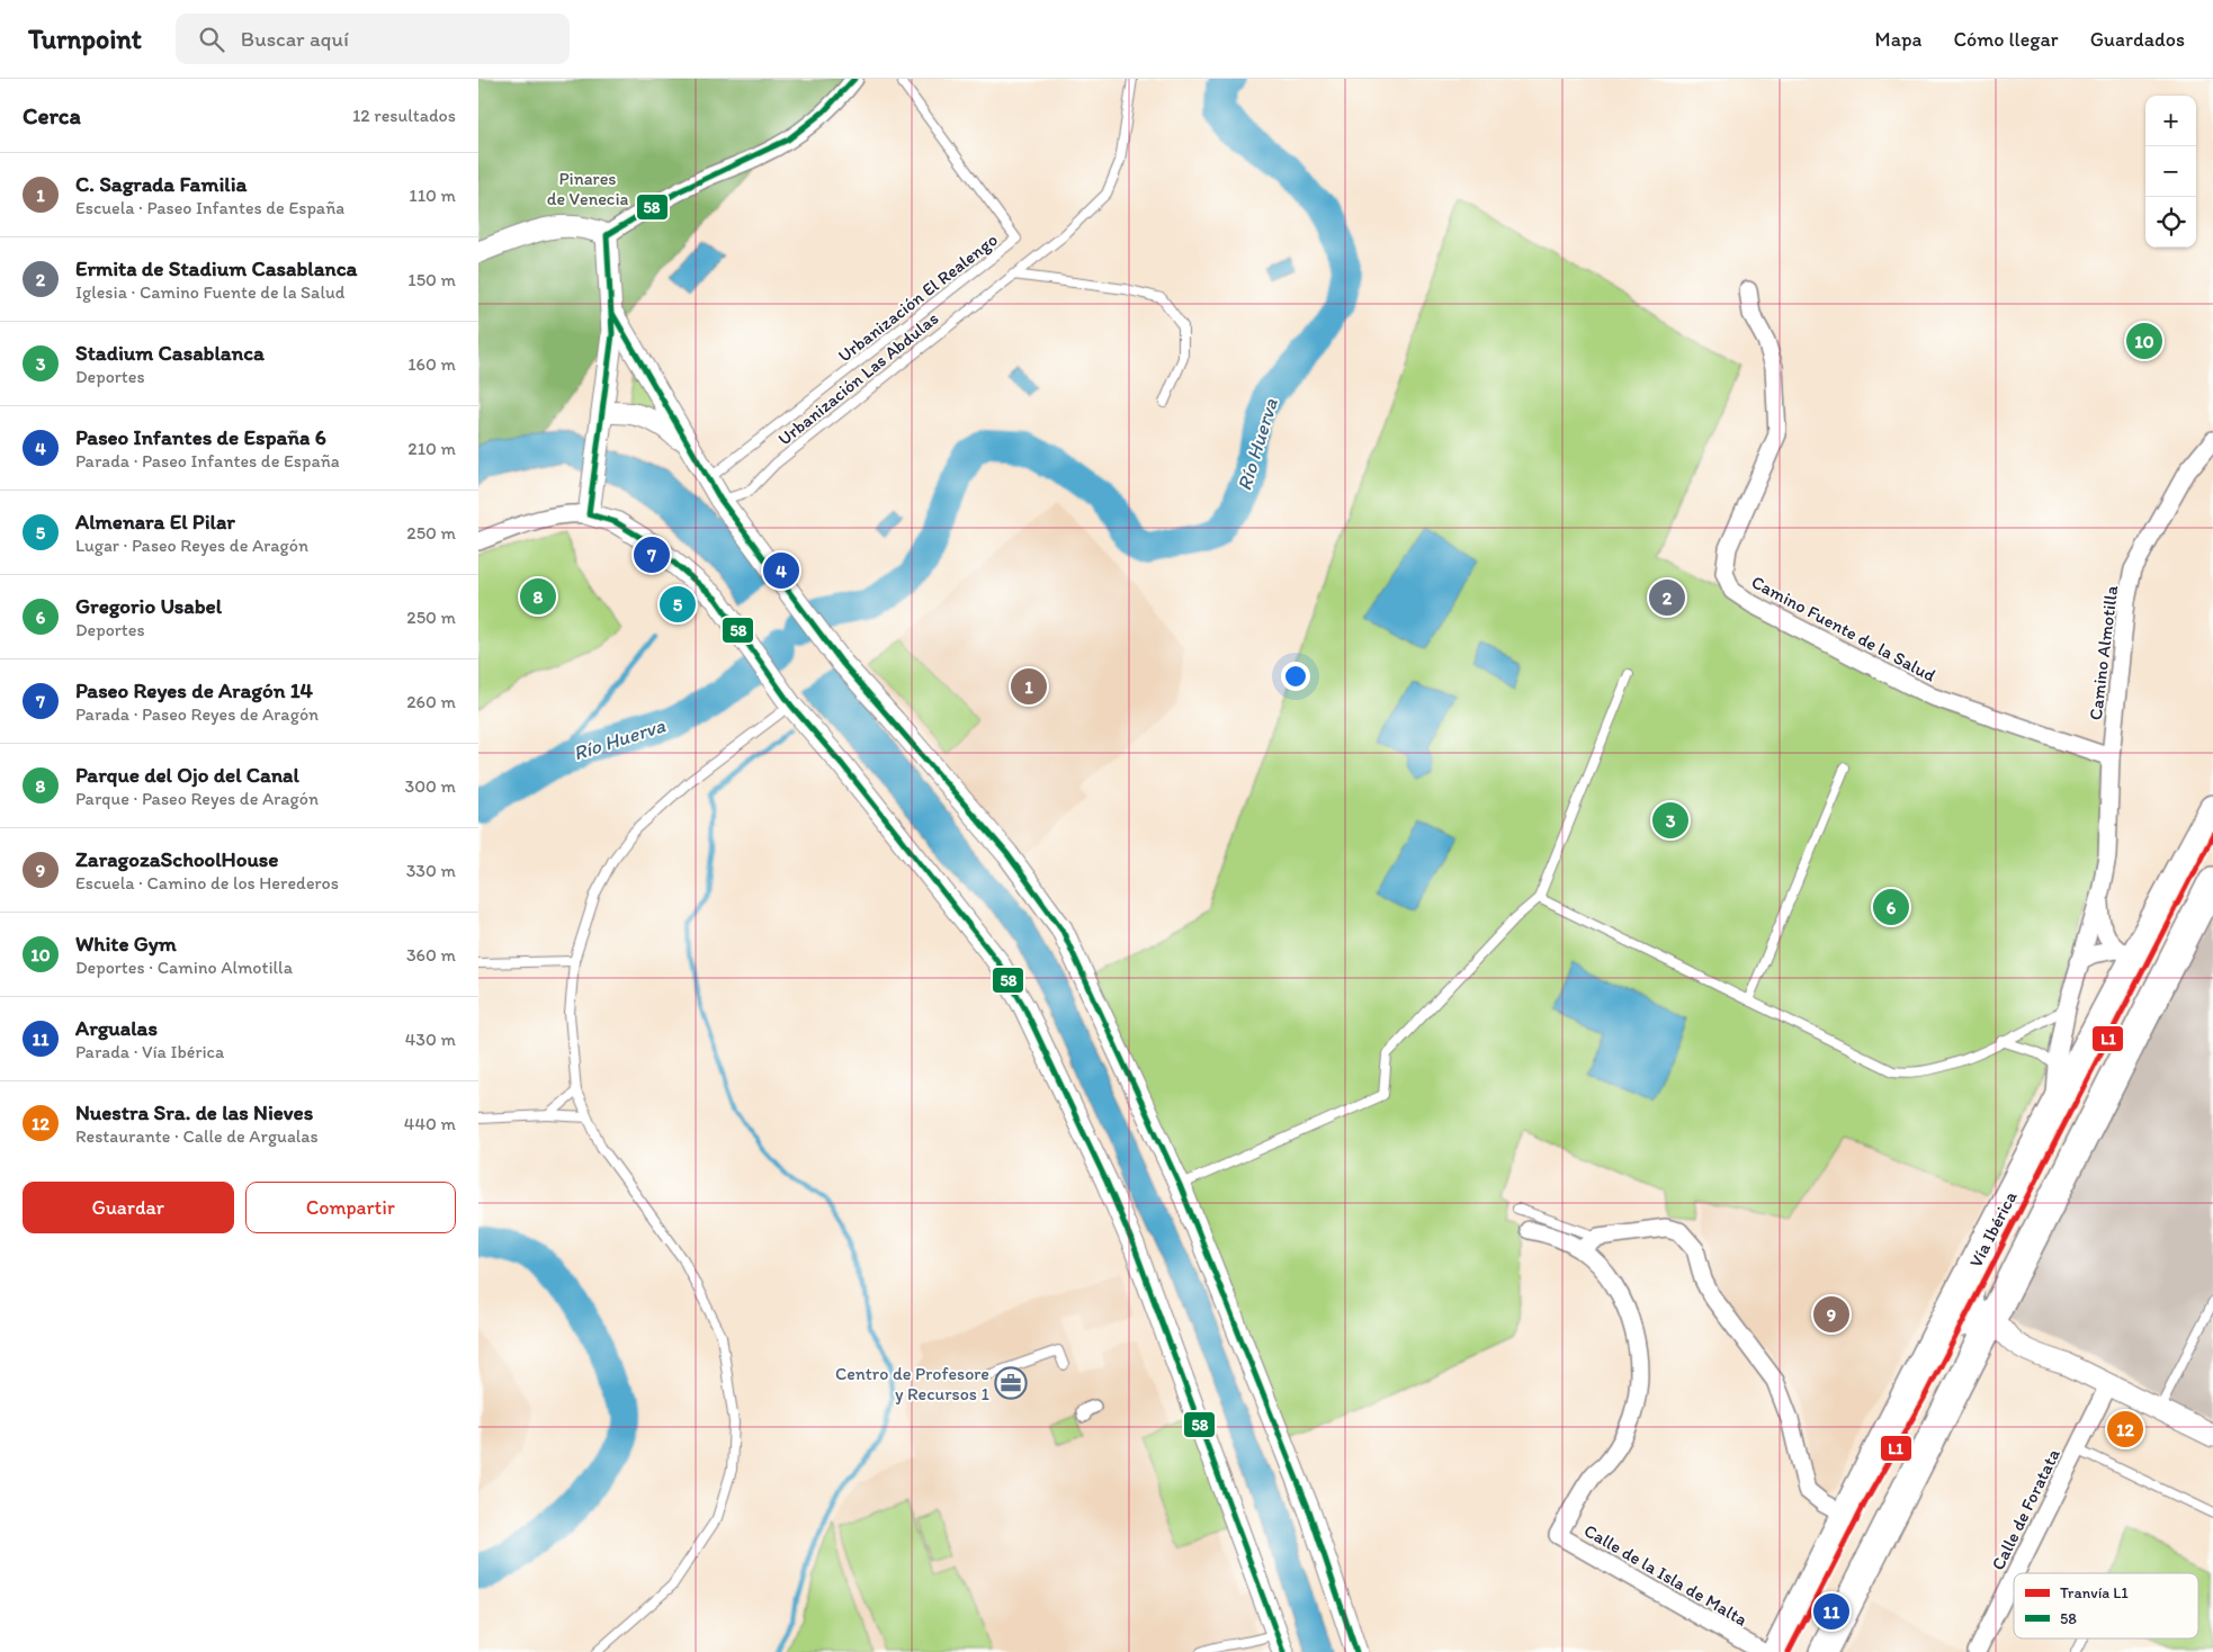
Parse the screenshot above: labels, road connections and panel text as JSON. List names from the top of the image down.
{
  "streets": {
    "highway": ["Vía Ibérica"],
    "street": [
      "Camino Fuente de la Salud",
      "Camino Almotilla",
      "Calle de Foratata",
      "Calle de la Isla de Malta"
    ],
    "lane": ["Urbanización El Realengo", "Urbanización Las Abdulas"]
  },
  "crossings": [
    ["Camino Fuente de la Salud", "Camino Almotilla"],
    ["Camino Almotilla", "Vía Ibérica"]
  ],
  "water": ["Río Huerva"],
  "parks": ["Pinares de Venecia"],
  "places": {
    "office": ["Centro de Profesore y Recursos 1"]
  },
  "lines": ["transit line 58", "tram line L1"],
  "legend": ["Tranvía L1", "58"],
  "page": {
    "header": "Turnpoint",
    "search": "Buscar aquí",
    "nav": ["Mapa", "Cómo llegar", "Guardados"],
    "heading": ["Cerca", "12 resultados"],
    "map_buttons": ["+", "−"],
    "list": [
      {
        "mark": "1",
        "name": "C. Sagrada Familia",
        "note": "Escuela · Paseo Infantes de España",
        "value": "110 m"
      },
      {
        "mark": "2",
        "name": "Ermita de Stadium Casablanca",
        "note": "Iglesia · Camino Fuente de la Salud",
        "value": "150 m"
      },
      {
        "mark": "3",
        "name": "Stadium Casablanca",
        "note": "Deportes",
        "value": "160 m"
      },
      {
        "mark": "4",
        "name": "Paseo Infantes de España 6",
        "note": "Parada · Paseo Infantes de España",
        "value": "210 m"
      },
      {
        "mark": "5",
        "name": "Almenara El Pilar",
        "note": "Lugar · Paseo Reyes de Aragón",
        "value": "250 m"
      },
      {
        "mark": "6",
        "name": "Gregorio Usabel",
        "note": "Deportes",
        "value": "250 m"
      },
      {
        "mark": "7",
        "name": "Paseo Reyes de Aragón 14",
        "note": "Parada · Paseo Reyes de Aragón",
        "value": "260 m"
      },
      {
        "mark": "8",
        "name": "Parque del Ojo del Canal",
        "note": "Parque · Paseo Reyes de Aragón",
        "value": "300 m"
      },
      {
        "mark": "9",
        "name": "ZaragozaSchoolHouse",
        "note": "Escuela · Camino de los Herederos",
        "value": "330 m"
      },
      {
        "mark": "10",
        "name": "White Gym",
        "note": "Deportes · Camino Almotilla",
        "value": "360 m"
      },
      {
        "mark": "11",
        "name": "Argualas",
        "note": "Parada · Vía Ibérica",
        "value": "430 m"
      },
      {
        "mark": "12",
        "name": "Nuestra Sra. de las Nieves",
        "note": "Restaurante · Calle de Argualas",
        "value": "440 m"
      }
    ],
    "pins": [
      "10",
      "7",
      "4",
      "8",
      "2",
      "5",
      "1",
      "3",
      "6",
      "9",
      "12",
      "11"
    ],
    "buttons": ["Guardar", "Compartir"]
  }
}
